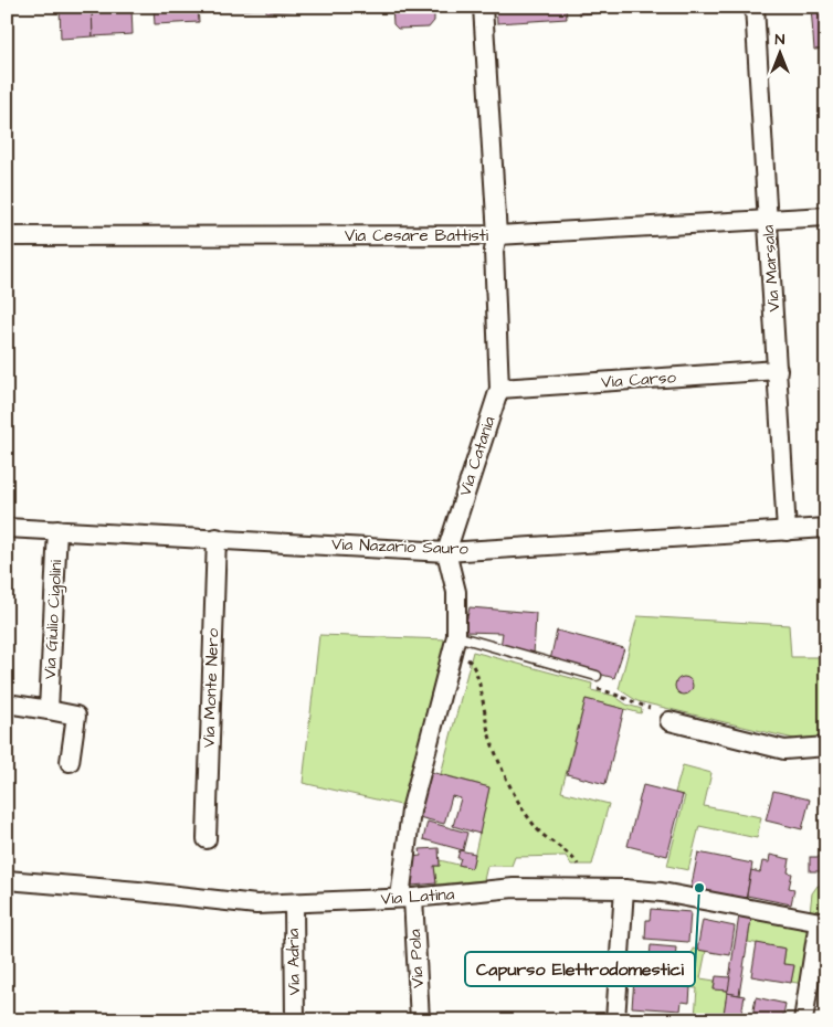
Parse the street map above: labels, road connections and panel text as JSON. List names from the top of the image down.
{
  "streets": {
    "street": [
      "Via Cesare Battisti",
      "Via Marsala",
      "Via Carso",
      "Via Catania",
      "Via Nazario Sauro",
      "Via Giulio Cigolini",
      "Via Monte Nero",
      "Via Latina",
      "Via Pola",
      "Via Adria"
    ]
  },
  "crossings": [
    ["Via Cesare Battisti", "Via Marsala"],
    ["Via Cesare Battisti", "Via Catania"],
    ["Via Marsala", "Via Carso"],
    ["Via Marsala", "Via Nazario Sauro"],
    ["Via Carso", "Via Catania"],
    ["Via Catania", "Via Nazario Sauro"],
    ["Via Nazario Sauro", "Via Giulio Cigolini"],
    ["Via Nazario Sauro", "Via Monte Nero"],
    ["Via Latina", "Via Pola"],
    ["Via Latina", "Via Adria"]
  ],
  "places": ["Capurso Elettrodomestici"],
  "north": "top"
}
